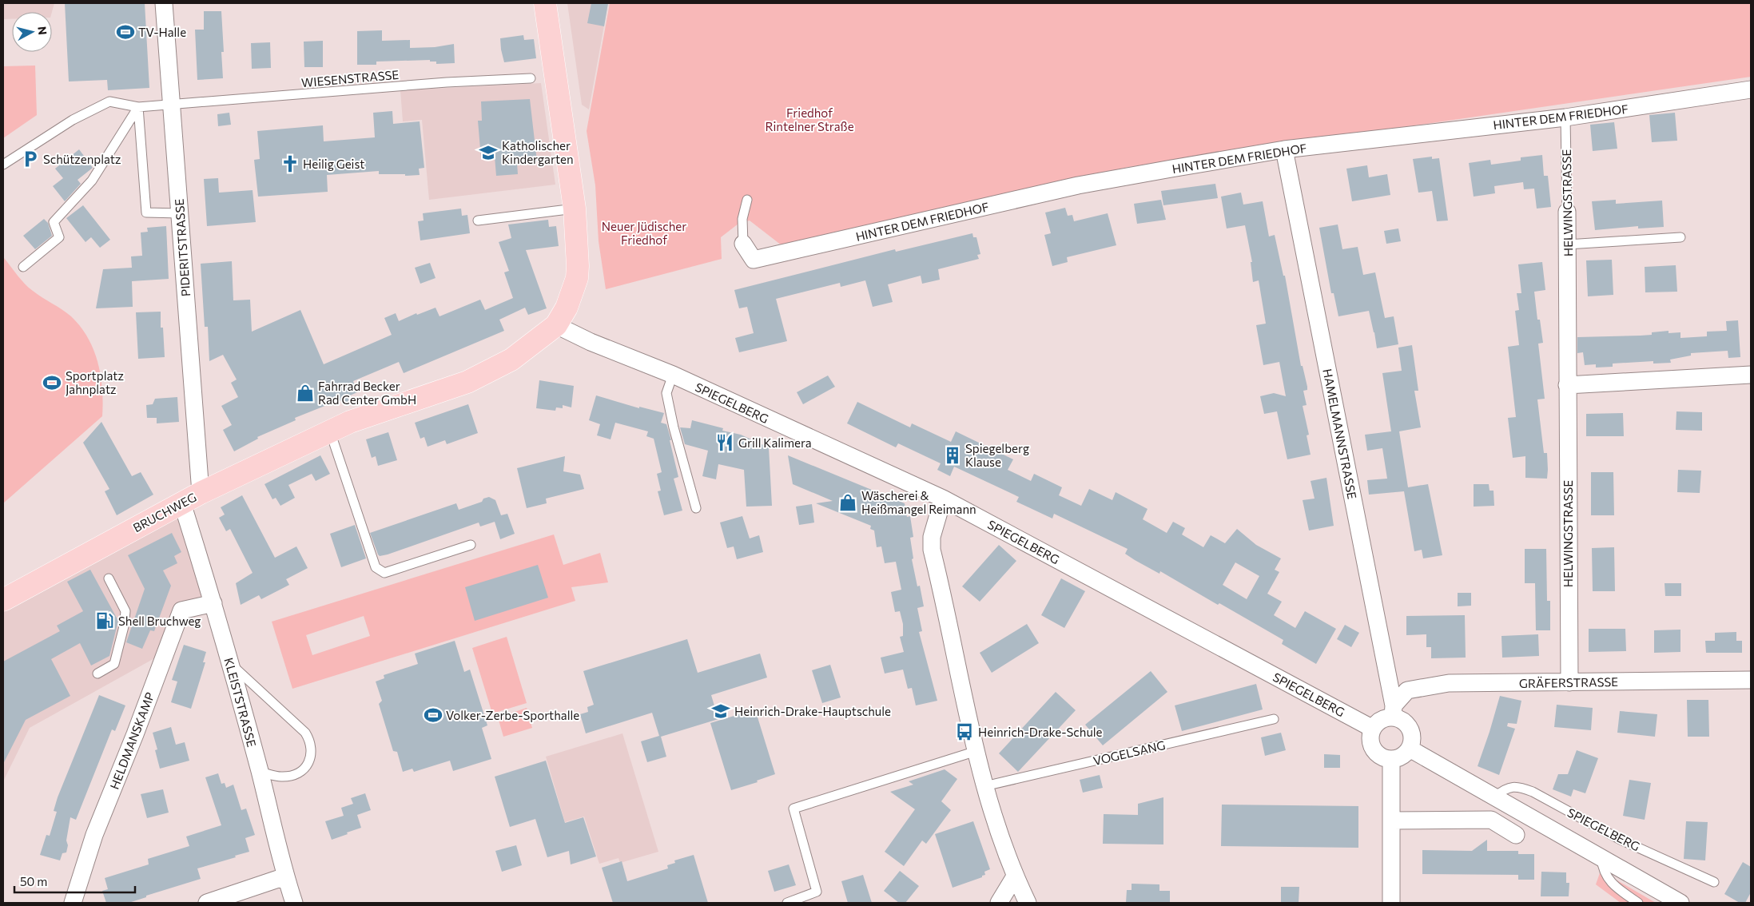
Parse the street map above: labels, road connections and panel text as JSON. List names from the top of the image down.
{
  "streets": {
    "main road": ["BRUCHWEG"],
    "street": [
      "HINTER DEM FRIEDHOF",
      "HELWINGSTRASSE",
      "PIDERITSTRASSE",
      "SPIEGELBERG",
      "HAMELMANNSTRASSE",
      "GRÄFERSTRASSE",
      "KLEISTSTRASSE",
      "HELDMANSKAMP"
    ],
    "lane": ["WIESENSTRASSE", "VOGELSANG"]
  },
  "crossings": [
    ["WIESENSTRASSE", "PIDERITSTRASSE"],
    ["HINTER DEM FRIEDHOF", "HELWINGSTRASSE"],
    ["HINTER DEM FRIEDHOF", "HAMELMANNSTRASSE"],
    ["HELWINGSTRASSE", "GRÄFERSTRASSE"],
    ["PIDERITSTRASSE", "BRUCHWEG"],
    ["PIDERITSTRASSE", "KLEISTSTRASSE"],
    ["SPIEGELBERG", "HAMELMANNSTRASSE"],
    ["SPIEGELBERG", "BRUCHWEG"],
    ["SPIEGELBERG", "GRÄFERSTRASSE"],
    ["HAMELMANNSTRASSE", "GRÄFERSTRASSE"],
    ["BRUCHWEG", "KLEISTSTRASSE"],
    ["KLEISTSTRASSE", "HELDMANSKAMP"]
  ],
  "parks": ["Friedhof Rintelner Straße", "Neuer Jüdischer Friedhof"],
  "places": {
    "sports": ["TV-Halle", "Sportplatz Jahnplatz", "Volker-Zerbe-Sporthalle"],
    "school or university": ["Katholischer Kindergarten", "Heinrich-Drake-Hauptschule"],
    "parking": ["Schützenplatz"],
    "church": ["Heilig Geist"],
    "shop": ["Fahrrad Becker Rad Center GmbH", "Wäscherei & Heißmangel Reimann"],
    "restaurant": ["Grill Kalimera"],
    "building": ["Spiegelberg Klause"],
    "fuel station": ["Shell Bruchweg"],
    "bus stop": ["Heinrich-Drake-Schule"]
  },
  "scale_bar": "50 m",
  "north": "right"
}
